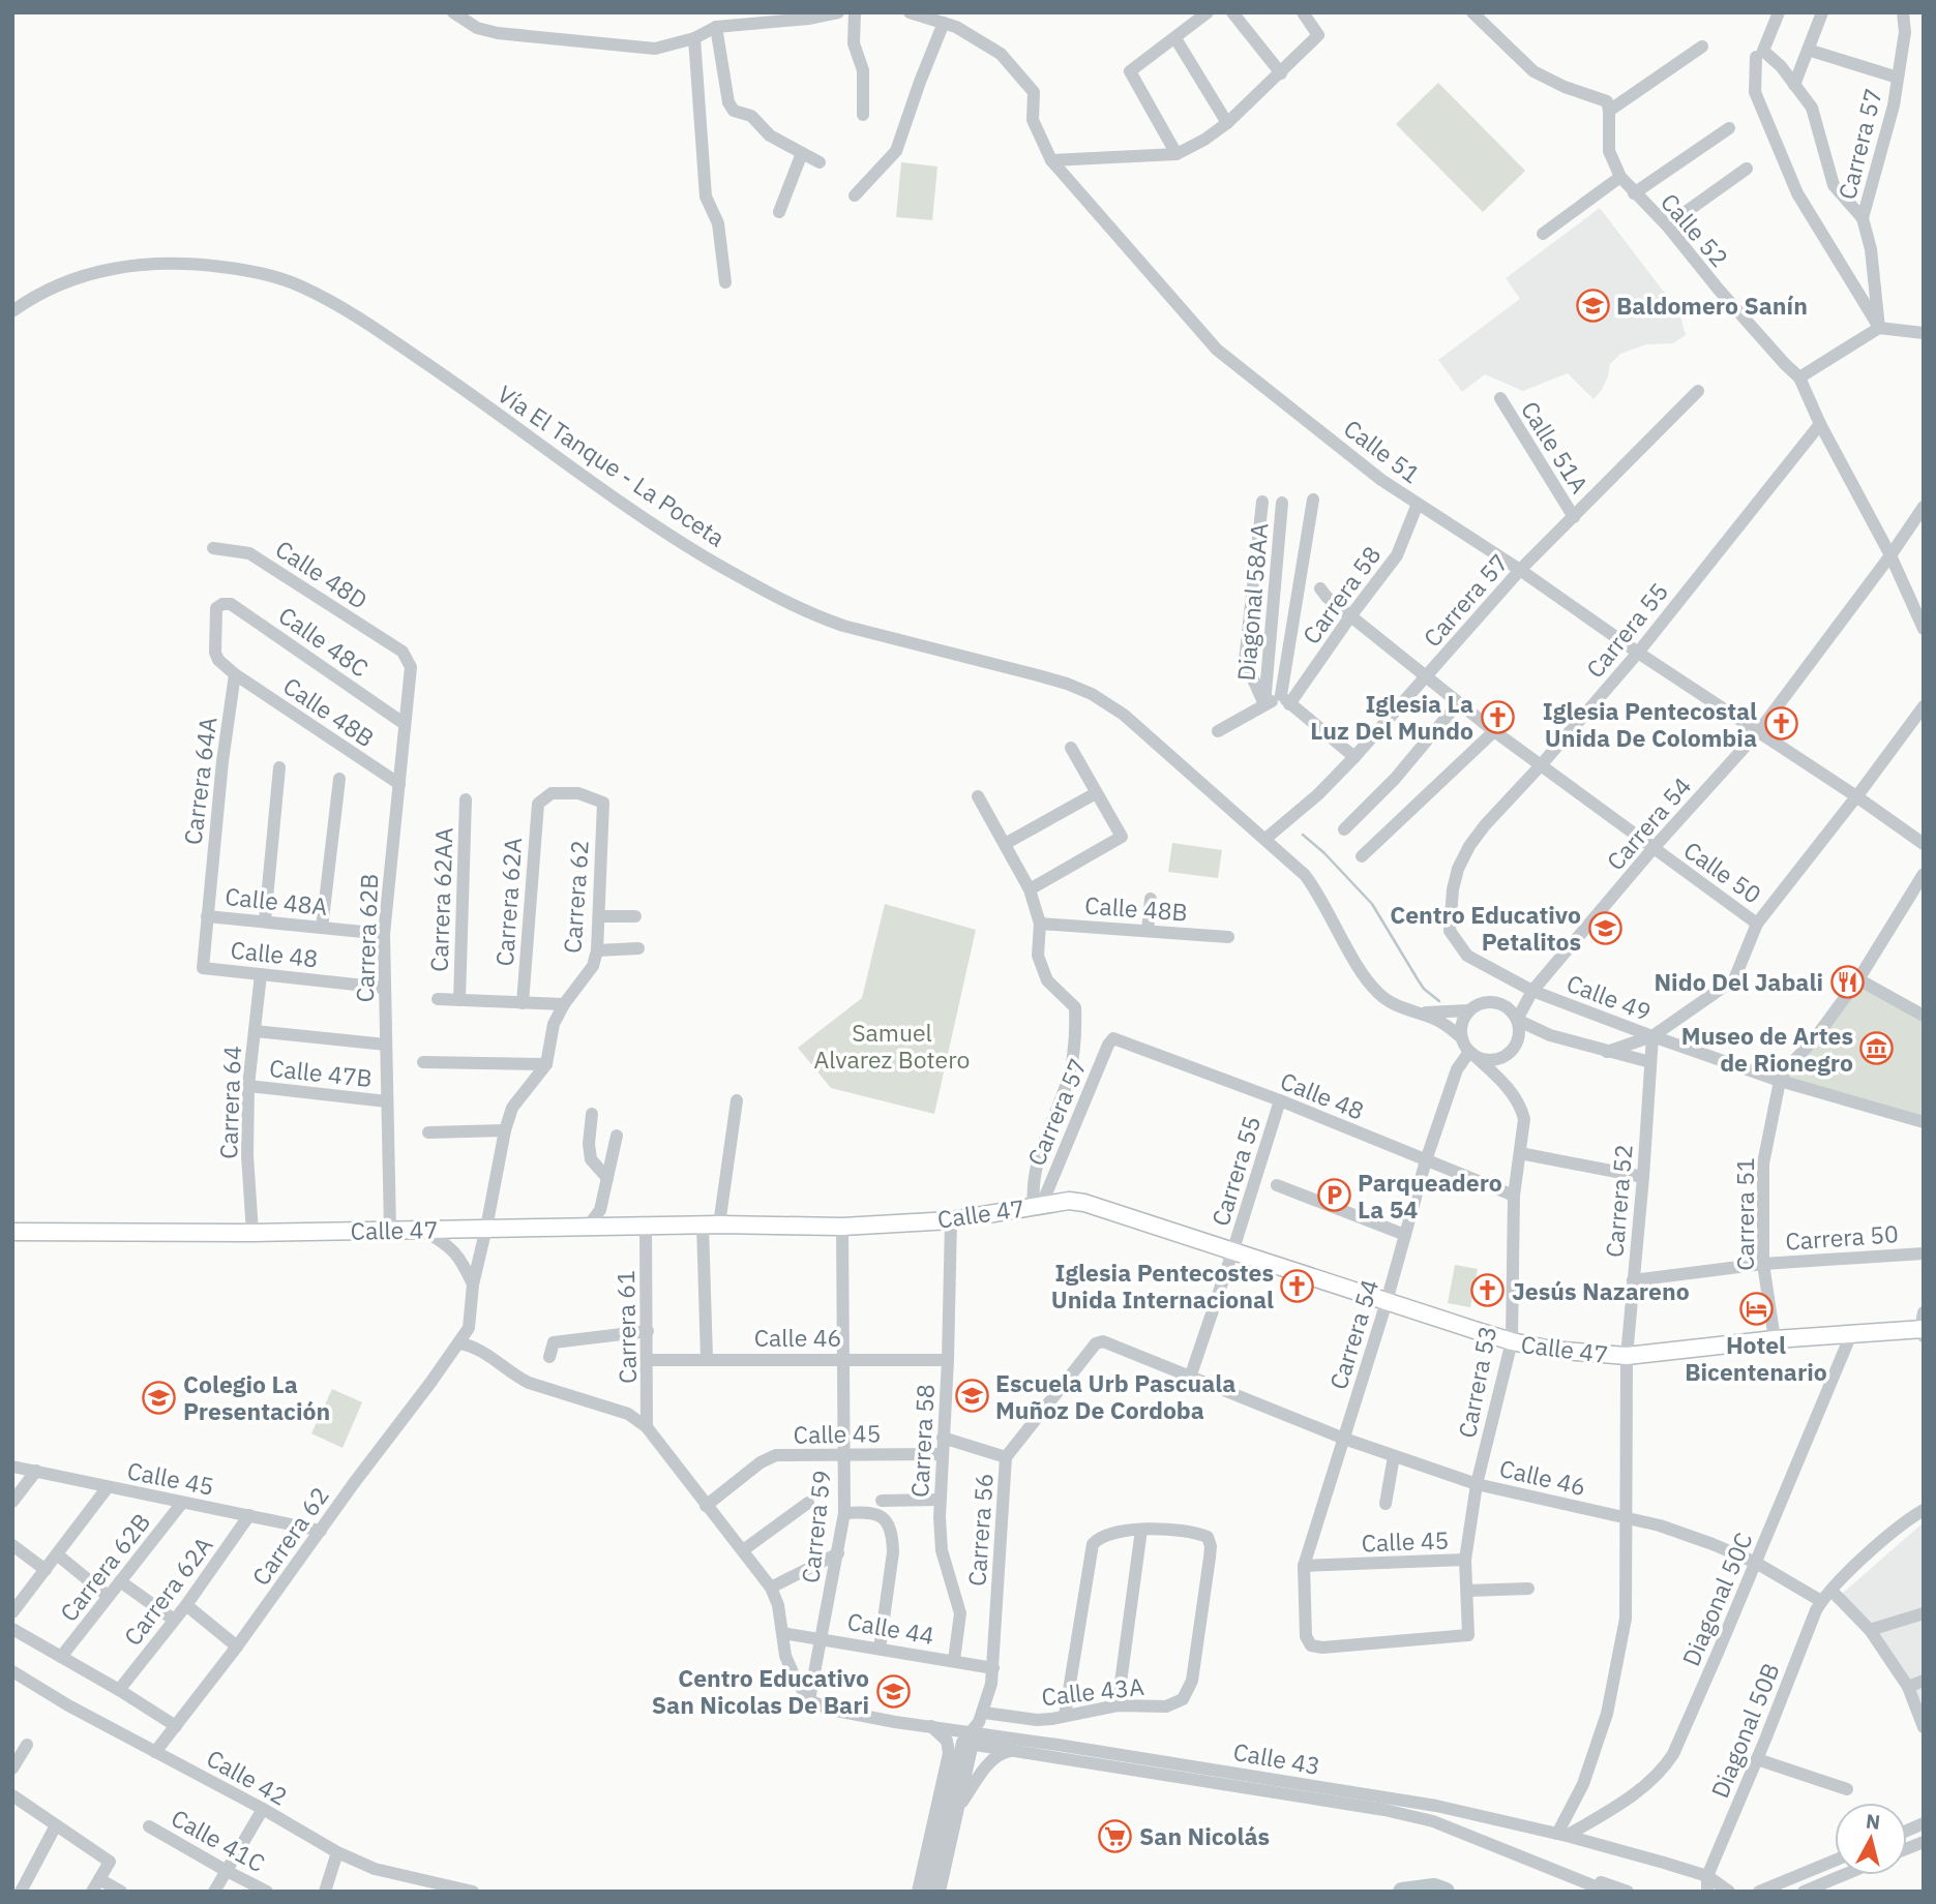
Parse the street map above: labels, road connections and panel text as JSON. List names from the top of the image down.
{
  "streets": {
    "main road": ["Calle 47"],
    "street": [
      "Carrera 57",
      "Calle 52",
      "Calle 51A",
      "Calle 51",
      "Vía El Tanque - La Poceta",
      "Calle 48D",
      "Carrera 58",
      "Diagonal 58AA",
      "Carrera 55",
      "Calle 48C",
      "Calle 48B",
      "Carrera 64A",
      "Carrera 54",
      "Calle 50",
      "Carrera 62",
      "Carrera 62AA",
      "Calle 48A",
      "Carrera 62A",
      "Carrera 62B",
      "Calle 48",
      "Calle 49",
      "Calle 47B",
      "Carrera 64",
      "Carrera 52",
      "Carrera 51",
      "Carrera 50",
      "Carrera 61",
      "Calle 46",
      "Carrera 53",
      "Calle 45",
      "Carrera 59",
      "Carrera 56",
      "Diagonal 50C",
      "Calle 44",
      "Calle 43A",
      "Diagonal 50B",
      "Calle 43",
      "Calle 42",
      "Calle 41C"
    ]
  },
  "crossings": [
    ["Carrera 57", "Calle 51A"],
    ["Carrera 57", "Calle 51"],
    ["Carrera 57", "Vía El Tanque - La Poceta"],
    ["Carrera 57", "Calle 50"],
    ["Carrera 57", "Calle 48"],
    ["Carrera 57", "Calle 47"],
    ["Calle 52", "Carrera 55"],
    ["Calle 52", "Carrera 54"],
    ["Calle 51", "Carrera 58"],
    ["Calle 51", "Carrera 55"],
    ["Calle 51", "Carrera 54"],
    ["Vía El Tanque - La Poceta", "Carrera 54"],
    ["Vía El Tanque - La Poceta", "Carrera 53"],
    ["Calle 48D", "Carrera 62B"],
    ["Carrera 58", "Diagonal 58AA"],
    ["Carrera 58", "Calle 50"],
    ["Carrera 58", "Calle 47"],
    ["Carrera 58", "Calle 46"],
    ["Carrera 58", "Calle 45"],
    ["Carrera 58", "Calle 44"],
    ["Carrera 55", "Calle 50"],
    ["Carrera 55", "Calle 48"],
    ["Carrera 55", "Calle 49"],
    ["Carrera 55", "Calle 47"],
    ["Carrera 55", "Calle 46"],
    ["Calle 48C", "Calle 48B"],
    ["Calle 48C", "Carrera 64A"],
    ["Calle 48C", "Carrera 62B"],
    ["Calle 48B", "Carrera 64A"],
    ["Calle 48B", "Carrera 62B"],
    ["Carrera 64A", "Calle 48A"],
    ["Carrera 64A", "Calle 48"],
    ["Carrera 54", "Calle 50"],
    ["Carrera 54", "Calle 48"],
    ["Carrera 54", "Calle 49"],
    ["Carrera 54", "Calle 47"],
    ["Carrera 54", "Calle 46"],
    ["Carrera 54", "Carrera 53"],
    ["Carrera 54", "Calle 45"],
    ["Carrera 62", "Carrera 62A"],
    ["Carrera 62", "Calle 47"],
    ["Carrera 62", "Calle 45"],
    ["Carrera 62", "Calle 42"],
    ["Calle 48A", "Carrera 62B"],
    ["Carrera 62A", "Calle 45"],
    ["Carrera 62B", "Calle 48"],
    ["Carrera 62B", "Calle 47B"],
    ["Carrera 62B", "Calle 47"],
    ["Carrera 62B", "Calle 45"],
    ["Calle 48", "Carrera 64"],
    ["Calle 48", "Carrera 53"],
    ["Calle 49", "Carrera 52"],
    ["Calle 49", "Carrera 51"],
    ["Calle 47B", "Carrera 64"],
    ["Carrera 64", "Calle 47"],
    ["Carrera 52", "Calle 47"],
    ["Carrera 52", "Carrera 50"],
    ["Carrera 52", "Calle 46"],
    ["Carrera 52", "Diagonal 50C"],
    ["Carrera 52", "Calle 43"],
    ["Calle 47", "Carrera 51"],
    ["Calle 47", "Carrera 61"],
    ["Calle 47", "Carrera 53"],
    ["Calle 47", "Carrera 59"],
    ["Calle 47", "Diagonal 50C"],
    ["Carrera 51", "Carrera 50"],
    ["Carrera 61", "Calle 46"],
    ["Calle 46", "Carrera 53"],
    ["Calle 46", "Carrera 59"],
    ["Calle 46", "Carrera 56"],
    ["Calle 46", "Diagonal 50C"],
    ["Calle 46", "Diagonal 50B"],
    ["Carrera 53", "Calle 45"],
    ["Calle 45", "Carrera 59"],
    ["Carrera 59", "Calle 44"],
    ["Carrera 59", "Calle 43"],
    ["Carrera 56", "Calle 44"],
    ["Carrera 56", "Calle 43A"],
    ["Carrera 56", "Calle 43"],
    ["Diagonal 50C", "Calle 43"],
    ["Diagonal 50B", "Calle 43"]
  ],
  "parks": ["Samuel Alvarez Botero"],
  "places": {
    "school or university": [
      "Baldomero Sanín",
      "Centro Educativo Petalitos",
      "Escuela Urb Pascuala Muñoz De Cordoba",
      "Colegio La Presentación",
      "Centro Educativo San Nicolas De Bari"
    ],
    "church": [
      "Iglesia La Luz Del Mundo",
      "Iglesia Pentecostal Unida De Colombia",
      "Iglesia Pentecostes Unida Internacional",
      "Jesús Nazareno"
    ],
    "restaurant": ["Nido Del Jabali"],
    "museum": ["Museo de Artes de Rionegro"],
    "parking": ["Parqueadero La 54"],
    "hotel": ["Hotel Bicentenario"],
    "supermarket": ["San Nicolás"]
  },
  "north": "top"
}
